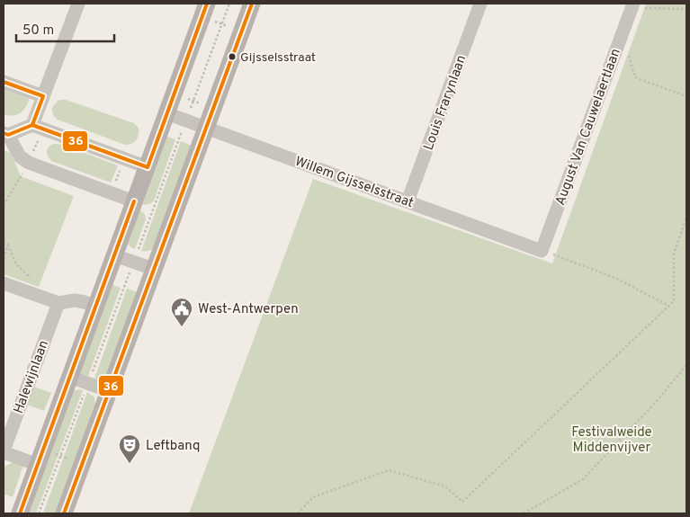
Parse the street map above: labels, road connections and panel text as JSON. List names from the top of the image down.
{
  "streets": {
    "street": [
      "Louis Frarynlaan",
      "August Van Cauwelaertlaan",
      "Willem Gijsselsstraat",
      "Halewijnlaan"
    ]
  },
  "crossings": [
    ["Louis Frarynlaan", "Willem Gijsselsstraat"],
    ["August Van Cauwelaertlaan", "Willem Gijsselsstraat"]
  ],
  "parks": ["Festivalweide Middenvijver"],
  "places": {
    "other": ["Gijsselsstraat"],
    "public building": ["West-Antwerpen"],
    "theatre": ["Leftbanq"]
  },
  "lines": ["transit line 36"],
  "scale_bar": "50 m"
}
